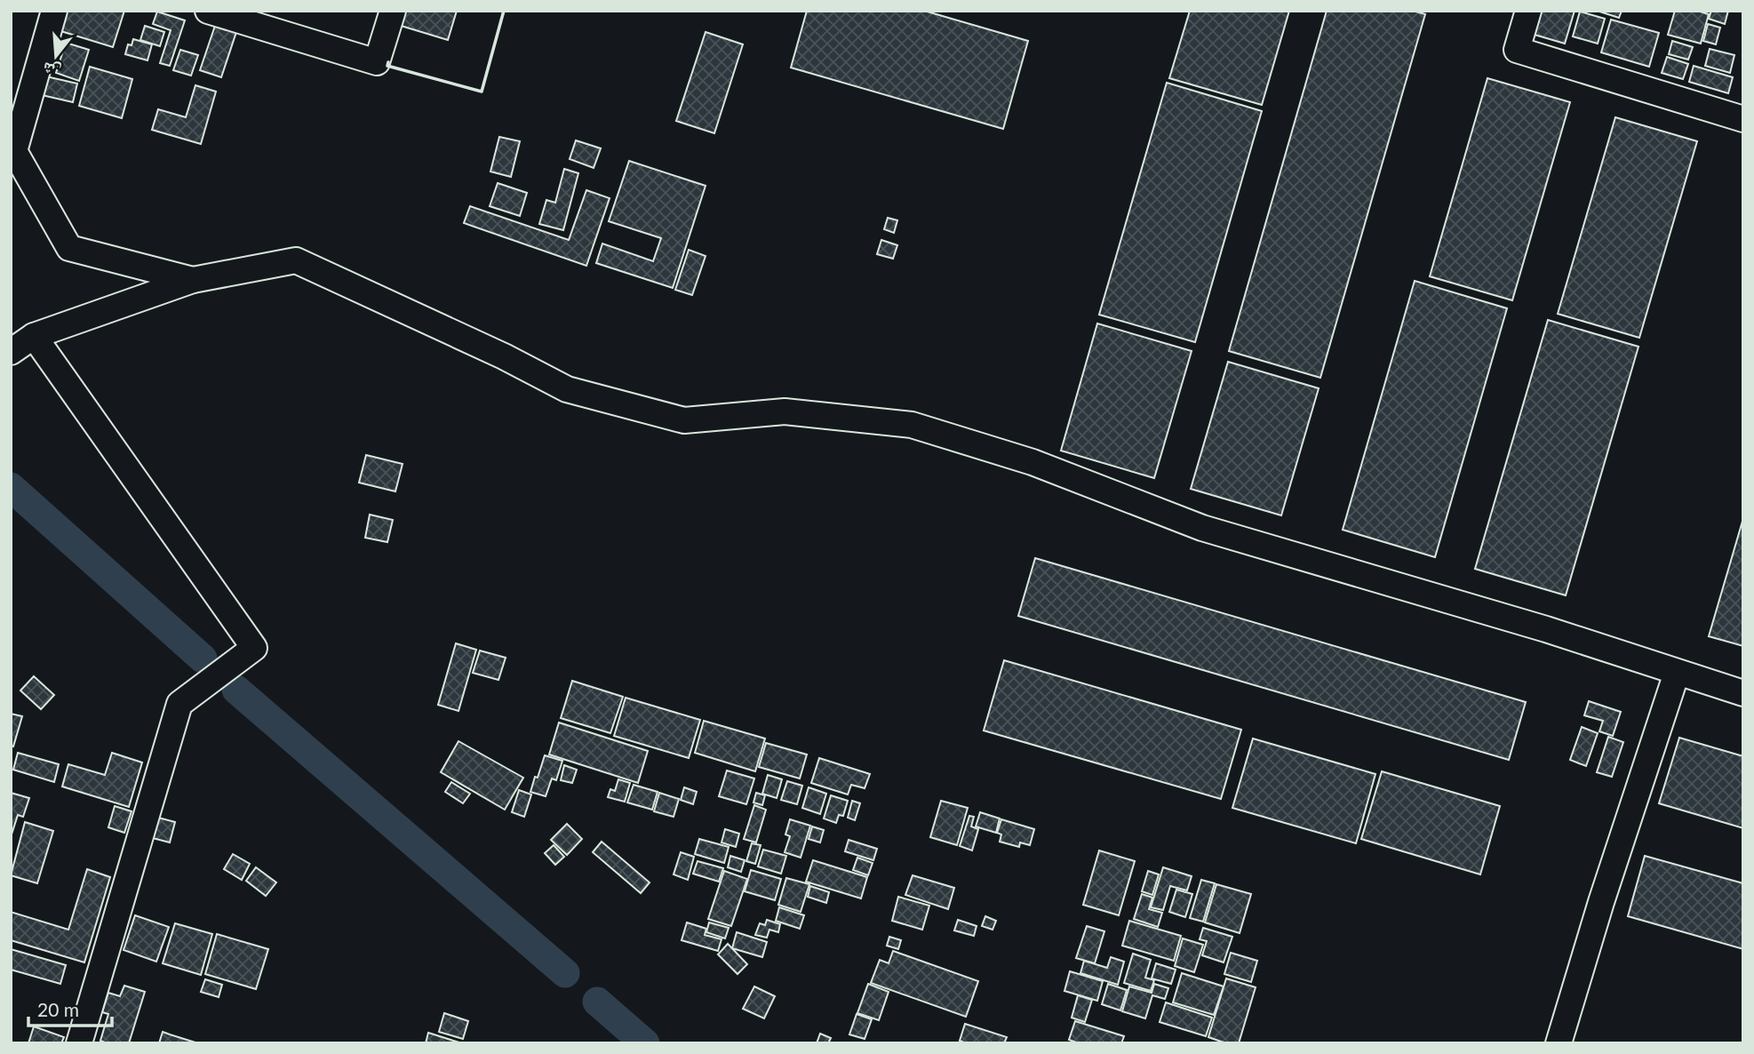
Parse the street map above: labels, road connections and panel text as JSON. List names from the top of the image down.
{
  "scale_bar": "20 m",
  "north": "bottom"
}
